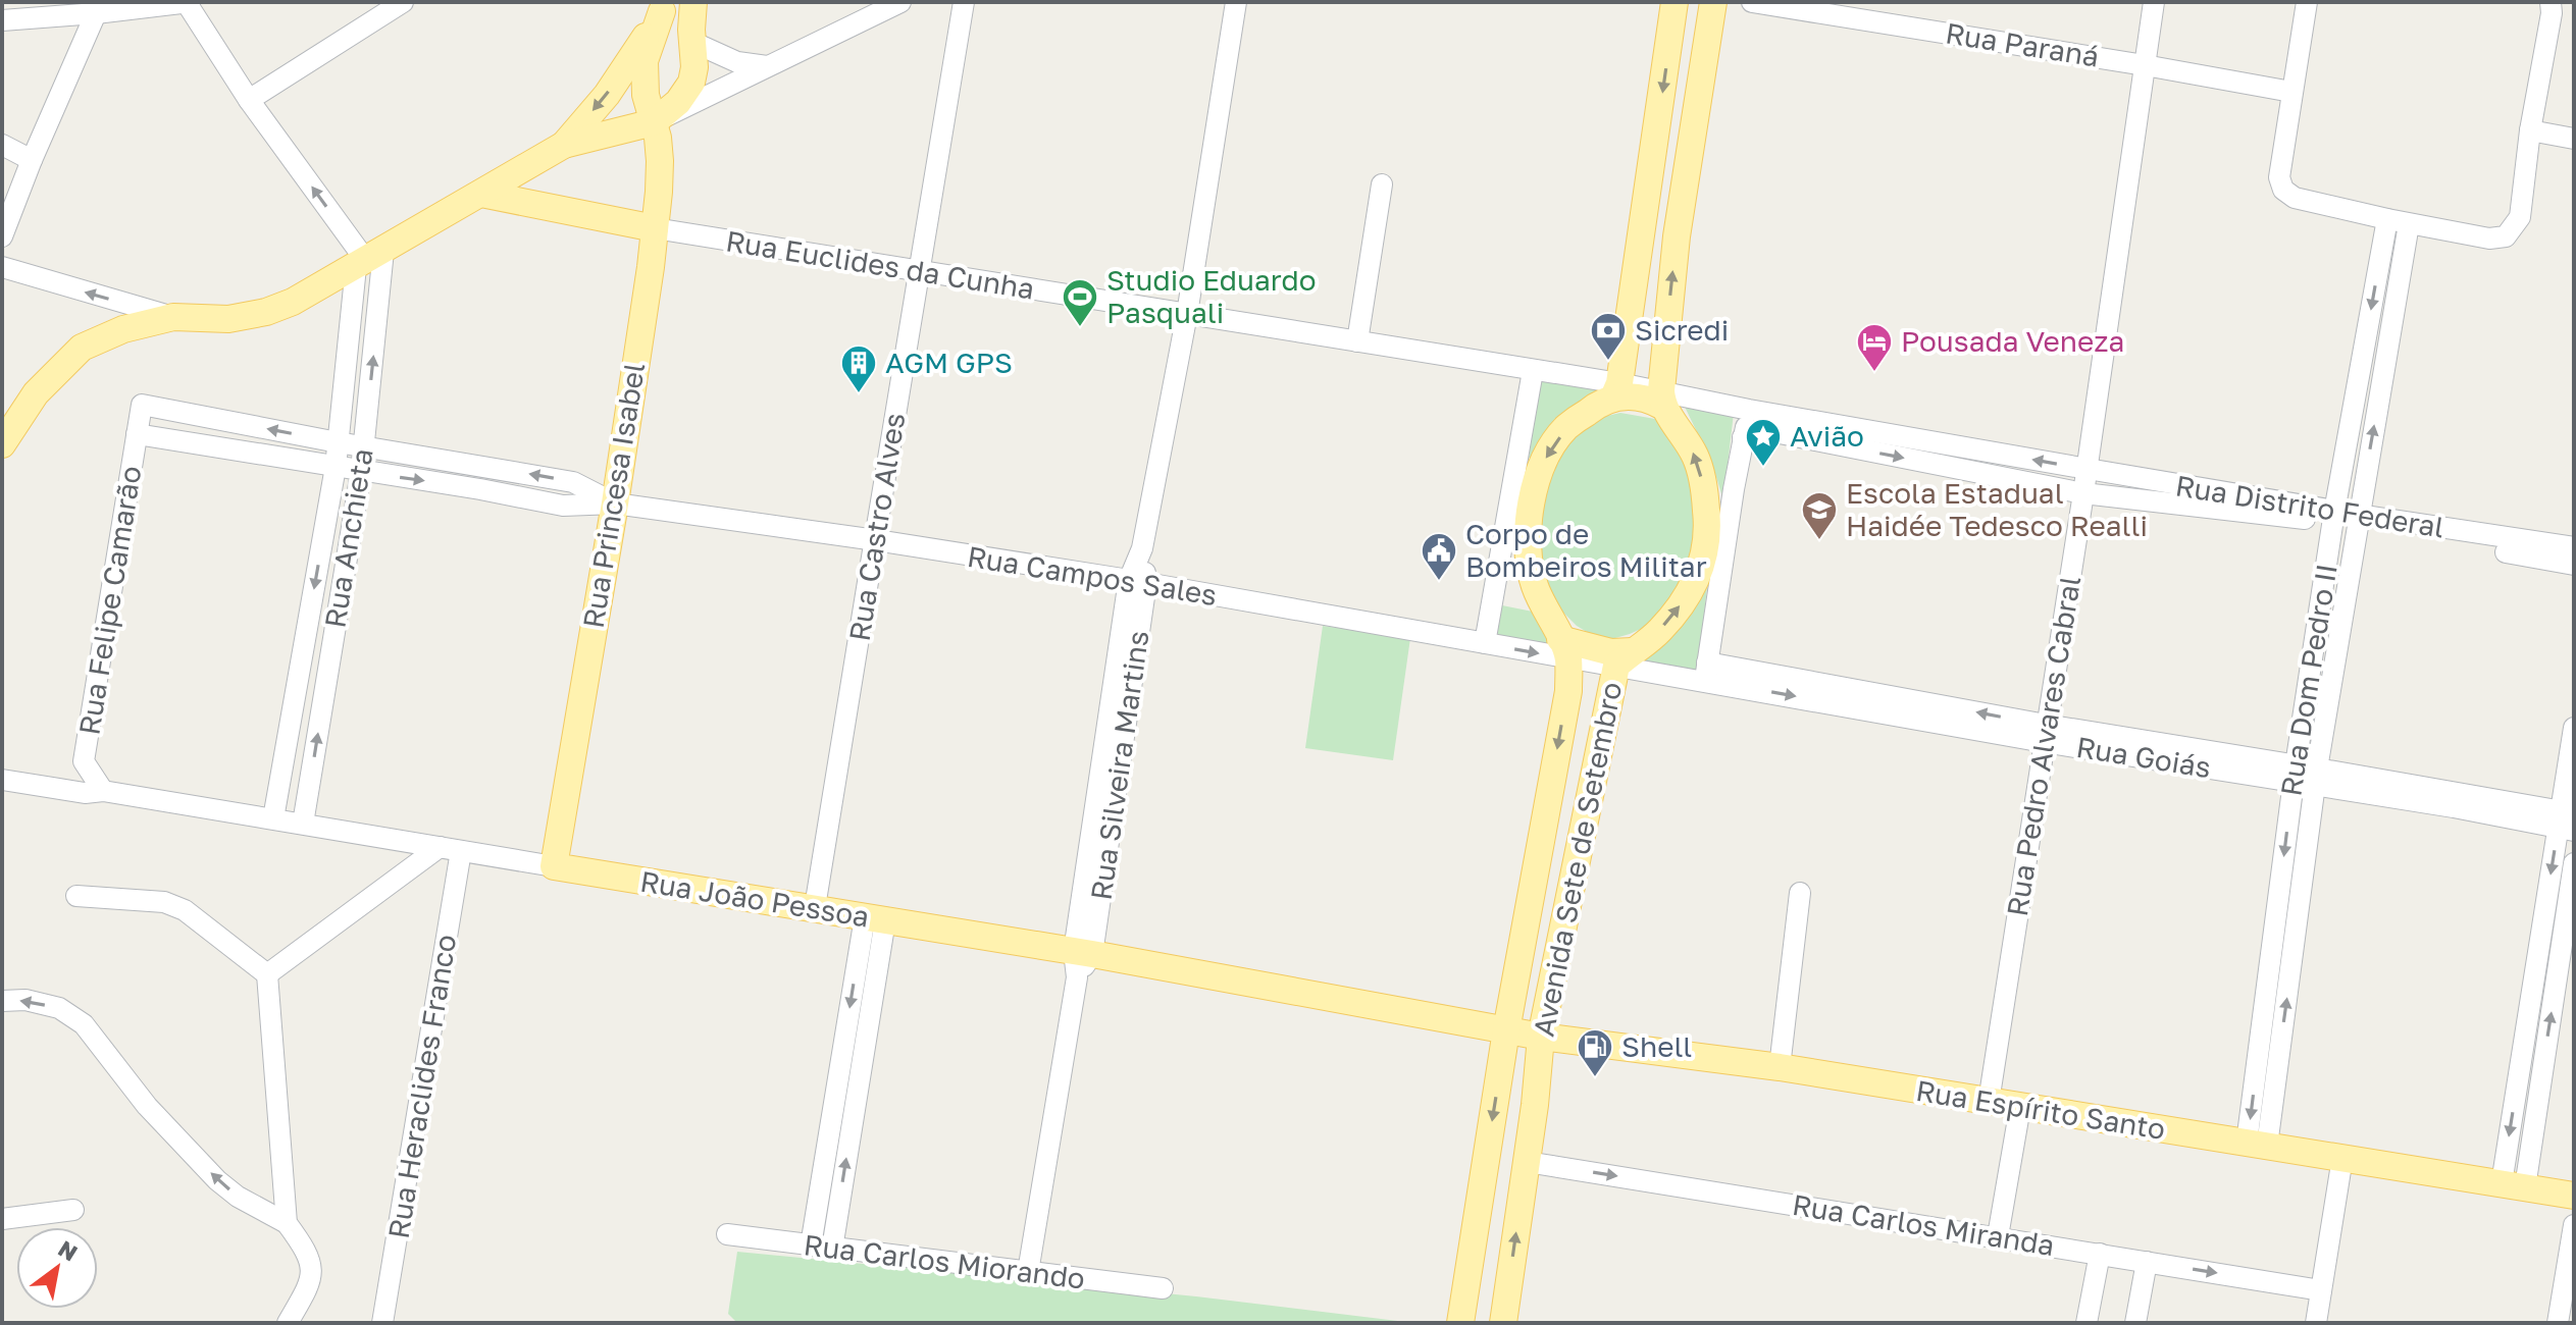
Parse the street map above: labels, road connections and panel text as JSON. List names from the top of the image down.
{
  "streets": {
    "main road": [
      "Rua Euclides da Cunha",
      "Rua Princesa Isabel",
      "Avenida Sete de Setembro",
      "Rua João Pessoa",
      "Rua Espírito Santo"
    ],
    "street": [
      "Rua Paraná",
      "Rua Distrito Federal",
      "Rua Castro Alves",
      "Rua Anchieta",
      "Rua Campos Sales",
      "Rua Felipe Camarão",
      "Rua Dom Pedro II",
      "Rua Pedro Alvares Cabral",
      "Rua Goiás",
      "Rua Silveira Martins",
      "Rua Heraclides Franco",
      "Rua Carlos Miranda",
      "Rua Carlos Miorando"
    ]
  },
  "crossings": [
    ["Rua Paraná", "Rua Pedro Alvares Cabral"],
    ["Rua Euclides da Cunha", "Rua Princesa Isabel"],
    ["Rua Euclides da Cunha", "Rua Distrito Federal"],
    ["Rua Euclides da Cunha", "Rua Castro Alves"],
    ["Rua Euclides da Cunha", "Rua Campos Sales"],
    ["Rua Euclides da Cunha", "Rua Goiás"],
    ["Rua Euclides da Cunha", "Rua Silveira Martins"],
    ["Rua Euclides da Cunha", "Avenida Sete de Setembro"],
    ["Rua Princesa Isabel", "Rua Campos Sales"],
    ["Rua Princesa Isabel", "Rua João Pessoa"],
    ["Rua Distrito Federal", "Rua Campos Sales"],
    ["Rua Distrito Federal", "Rua Dom Pedro II"],
    ["Rua Distrito Federal", "Rua Pedro Alvares Cabral"],
    ["Rua Distrito Federal", "Rua Goiás"],
    ["Rua Distrito Federal", "Avenida Sete de Setembro"],
    ["Rua Castro Alves", "Rua Campos Sales"],
    ["Rua Castro Alves", "Rua João Pessoa"],
    ["Rua Anchieta", "Rua Campos Sales"],
    ["Rua Anchieta", "Rua João Pessoa"],
    ["Rua Campos Sales", "Rua Felipe Camarão"],
    ["Rua Campos Sales", "Rua Goiás"],
    ["Rua Campos Sales", "Rua Silveira Martins"],
    ["Rua Campos Sales", "Avenida Sete de Setembro"],
    ["Rua Felipe Camarão", "Rua João Pessoa"],
    ["Rua Dom Pedro II", "Rua Goiás"],
    ["Rua Dom Pedro II", "Rua Espírito Santo"],
    ["Rua Pedro Alvares Cabral", "Rua Goiás"],
    ["Rua Pedro Alvares Cabral", "Rua Espírito Santo"],
    ["Rua Goiás", "Avenida Sete de Setembro"],
    ["Rua Silveira Martins", "Rua João Pessoa"],
    ["Rua Silveira Martins", "Rua Carlos Miorando"],
    ["Avenida Sete de Setembro", "Rua João Pessoa"],
    ["Avenida Sete de Setembro", "Rua Espírito Santo"],
    ["Avenida Sete de Setembro", "Rua Carlos Miranda"],
    ["Rua João Pessoa", "Rua Heraclides Franco"],
    ["Rua João Pessoa", "Rua Espírito Santo"]
  ],
  "one_way": ["Rua Carlos Miranda"],
  "places": {
    "sports": ["Studio Eduardo Pasquali"],
    "bank": ["Sicredi"],
    "hotel": ["Pousada Veneza"],
    "building": ["AGM GPS"],
    "place": ["Avião"],
    "school or university": ["Escola Estadual Haidée Tedesco Realli"],
    "public building": ["Corpo de Bombeiros Militar"],
    "fuel station": ["Shell"]
  },
  "north": "top right"
}
